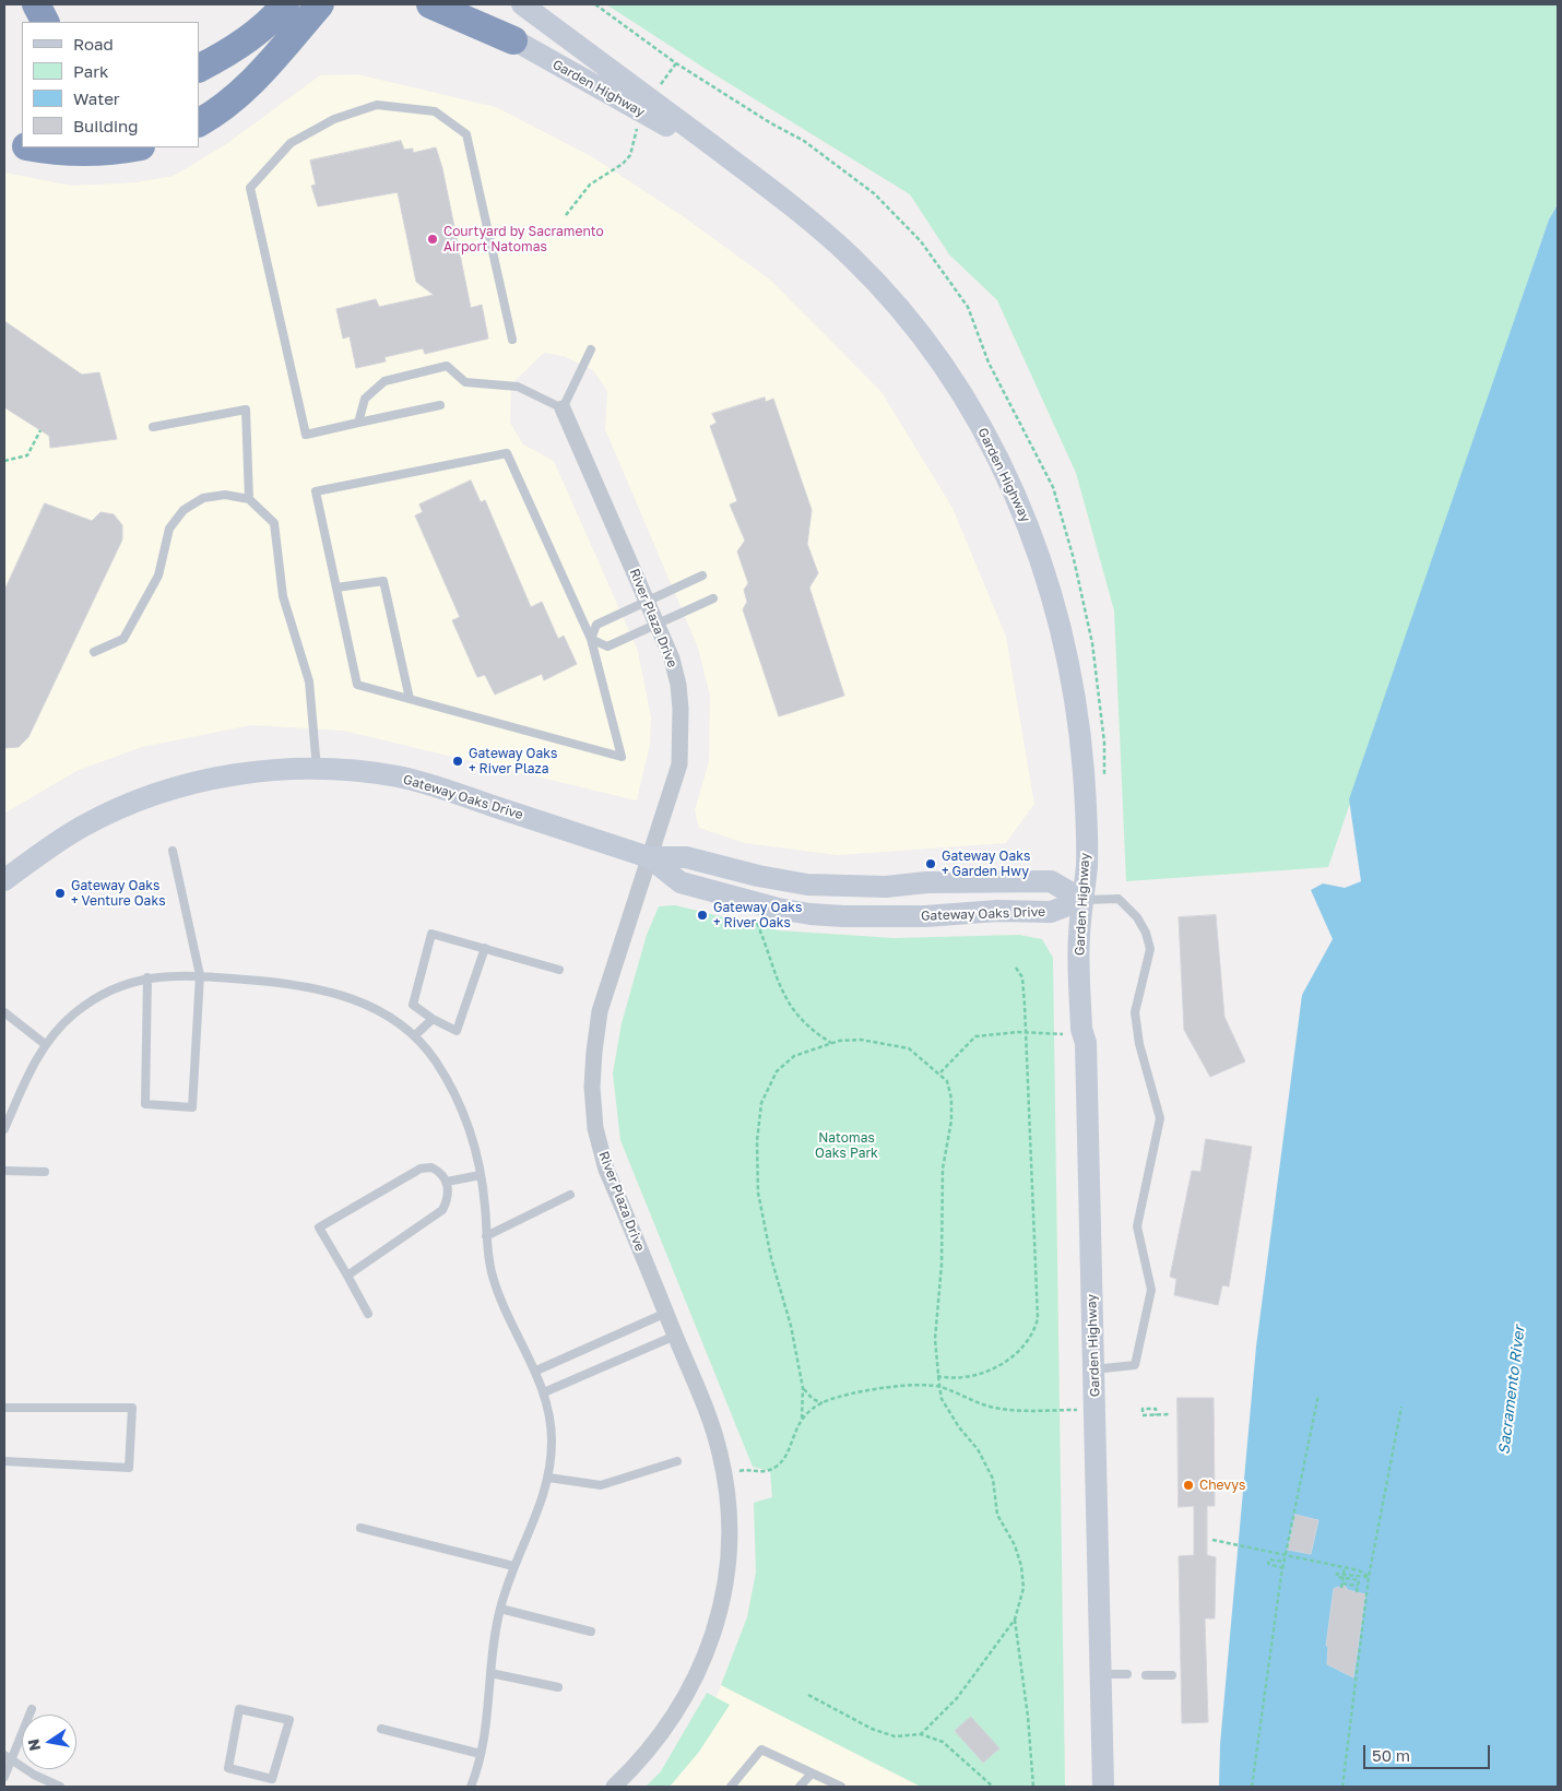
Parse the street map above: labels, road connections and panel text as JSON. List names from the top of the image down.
{
  "streets": {
    "main road": ["Garden Highway", "Gateway Oaks Drive"],
    "street": ["River Plaza Drive"]
  },
  "crossings": [
    ["Garden Highway", "Gateway Oaks Drive"],
    ["River Plaza Drive", "Gateway Oaks Drive"]
  ],
  "water": ["Sacramento River"],
  "parks": ["Natomas Oaks Park"],
  "places": [
    "Courtyard by Sacramento Airport Natomas",
    "Gateway Oaks + River Plaza",
    "Gateway Oaks + Garden Hwy",
    "Gateway Oaks + Venture Oaks",
    "Gateway Oaks + River Oaks",
    "Chevys"
  ],
  "legend": [
    "Road",
    "Park",
    "Water",
    "Building"
  ],
  "scale_bar": "50 m",
  "north": "left"
}
